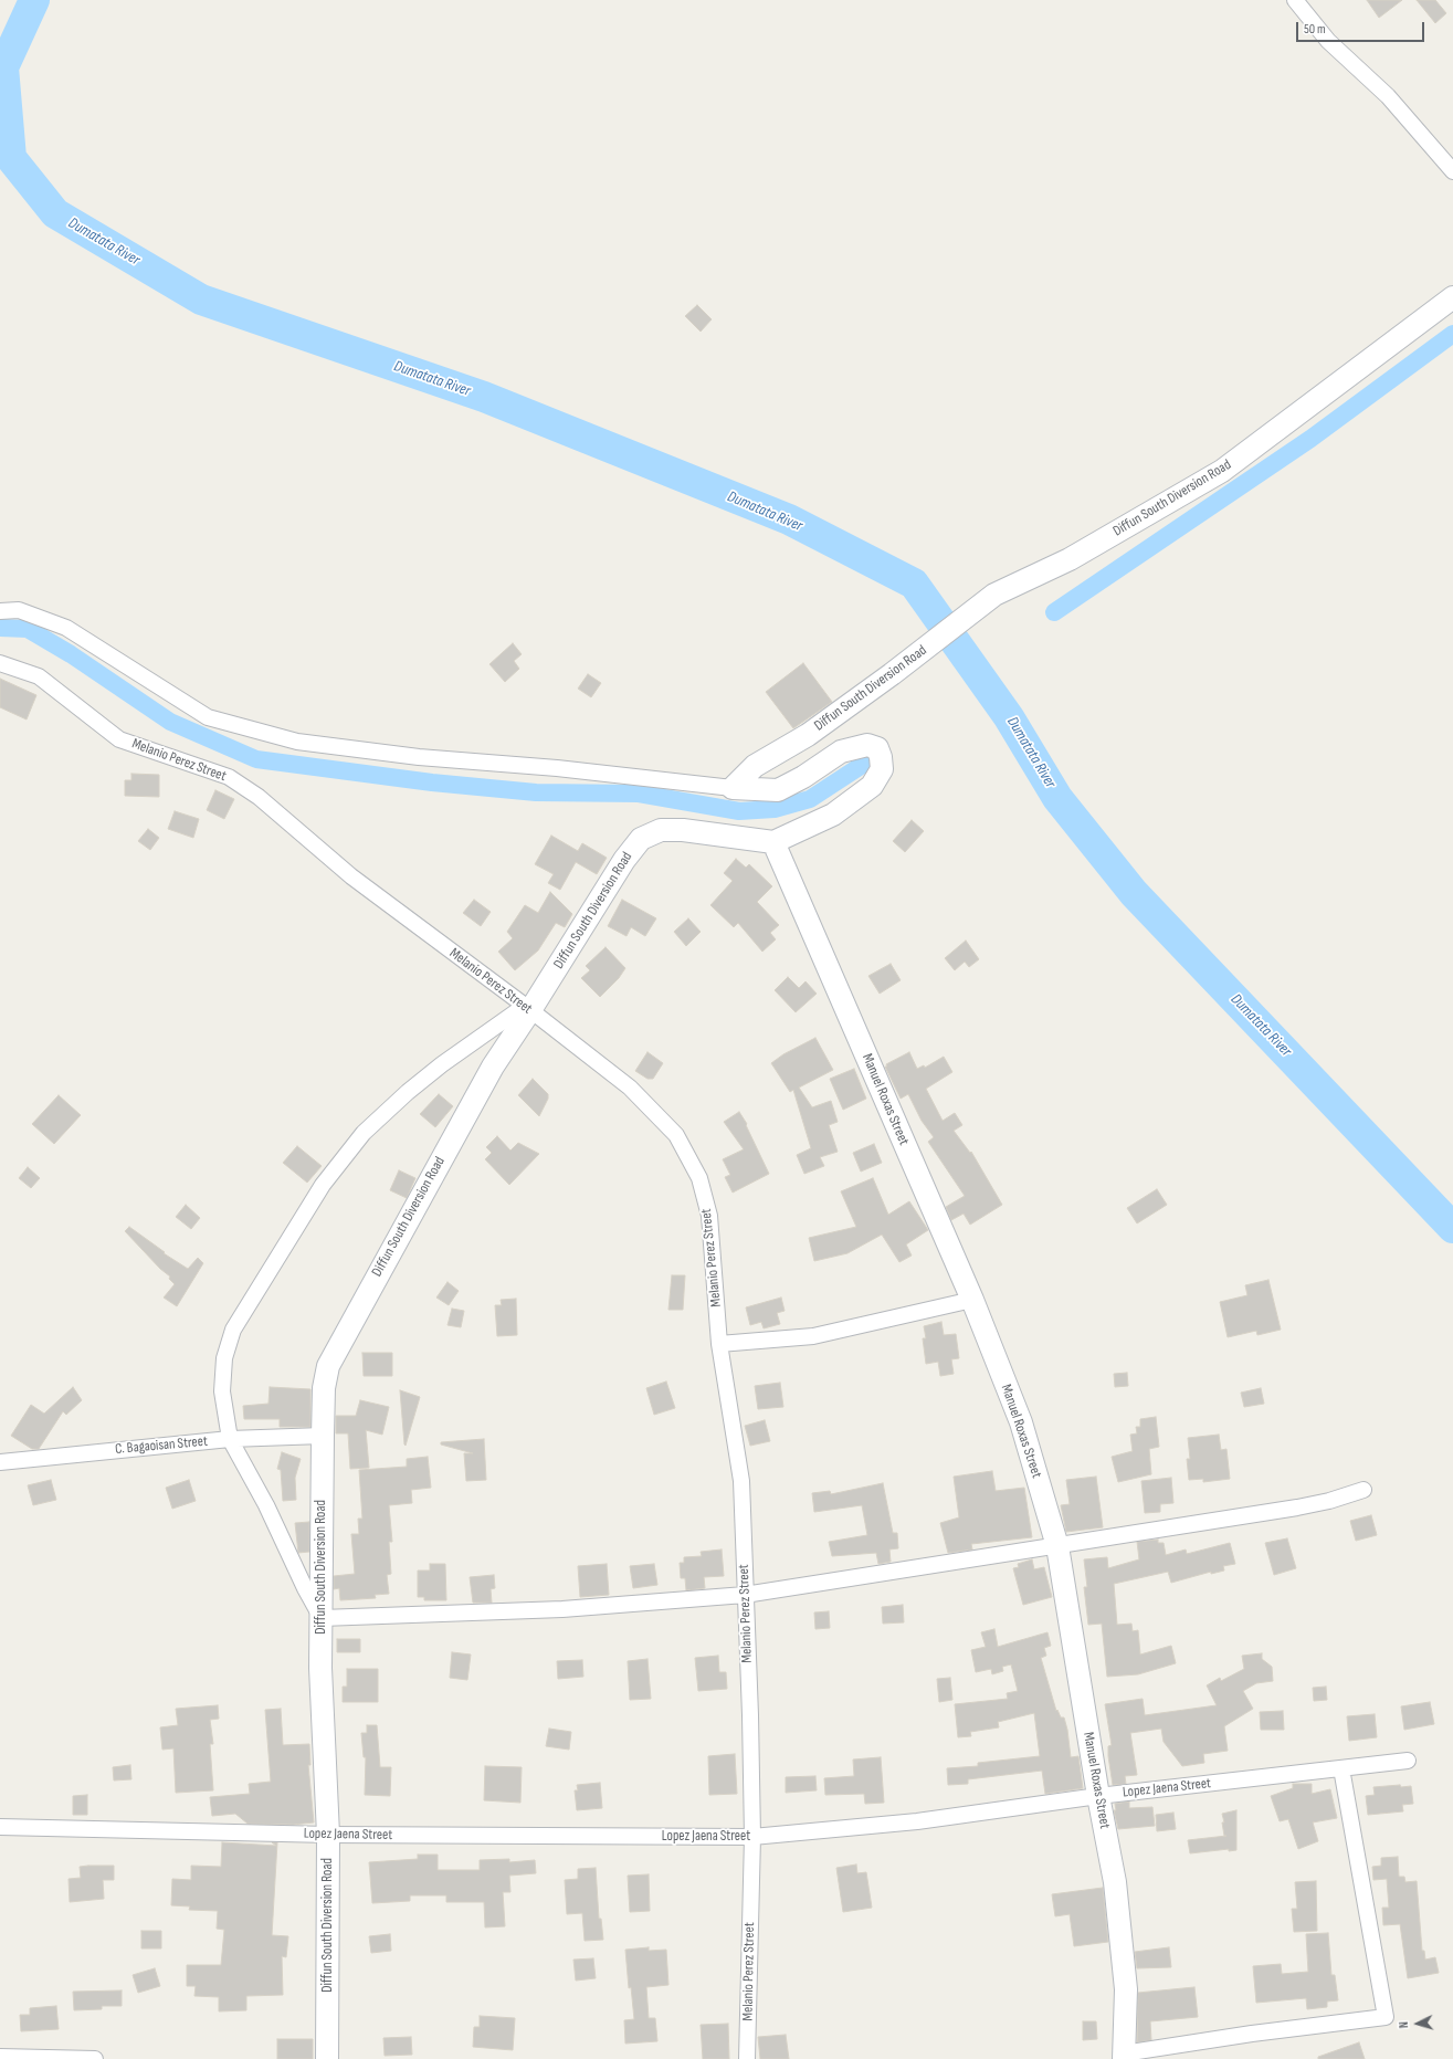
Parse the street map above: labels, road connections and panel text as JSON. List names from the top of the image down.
{
  "streets": {
    "street": [
      "Diffun South Diversion Road",
      "Melanio Perez Street",
      "Manuel Roxas Street",
      "C. Bagaoisan Street",
      "Lopez Jaena Street"
    ]
  },
  "crossings": [
    ["Diffun South Diversion Road", "Melanio Perez Street"],
    ["Diffun South Diversion Road", "Manuel Roxas Street"],
    ["Diffun South Diversion Road", "C. Bagaoisan Street"],
    ["Diffun South Diversion Road", "Lopez Jaena Street"],
    ["Melanio Perez Street", "Lopez Jaena Street"],
    ["Manuel Roxas Street", "Lopez Jaena Street"]
  ],
  "water": ["Dumatata River"],
  "scale_bar": "50 m",
  "north": "left"
}
